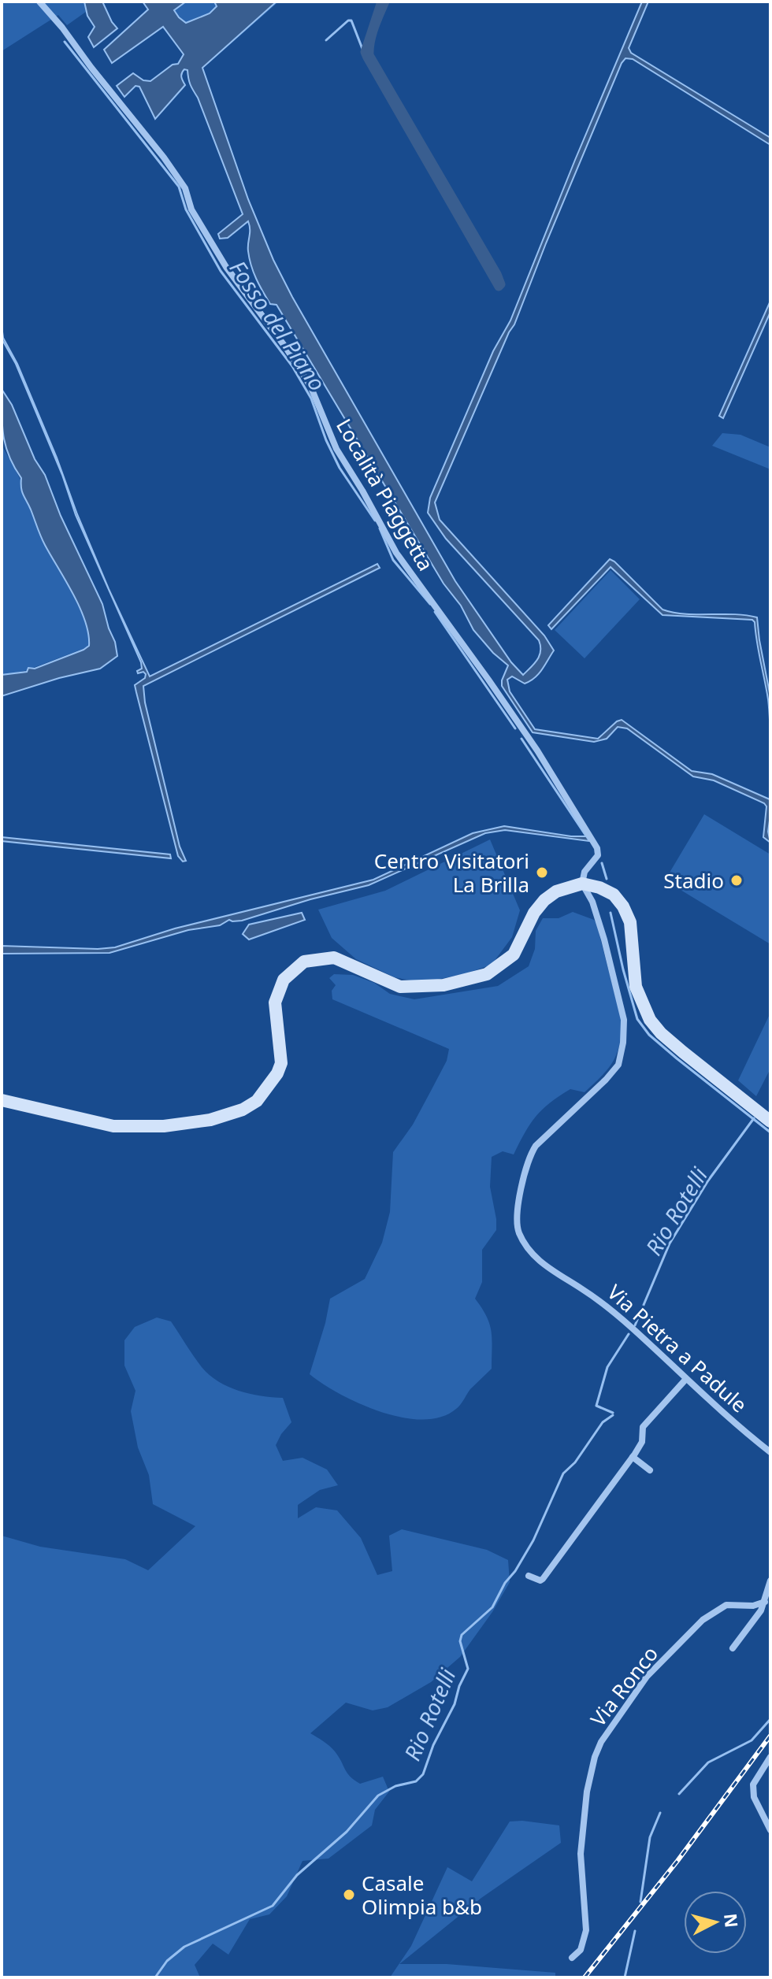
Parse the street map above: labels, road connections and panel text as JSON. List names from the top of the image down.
{
  "streets": {
    "street": ["Località Piaggetta", "Via Pietra a Padule", "Via Ronco"]
  },
  "crossings": [
    ["Località Piaggetta", "Via Pietra a Padule"]
  ],
  "water": ["Fosso del Piano", "Rio Rotelli"],
  "places": ["Centro Visitatori La Brilla", "Stadio", "Casale Olimpia b&b"],
  "north": "right"
}
